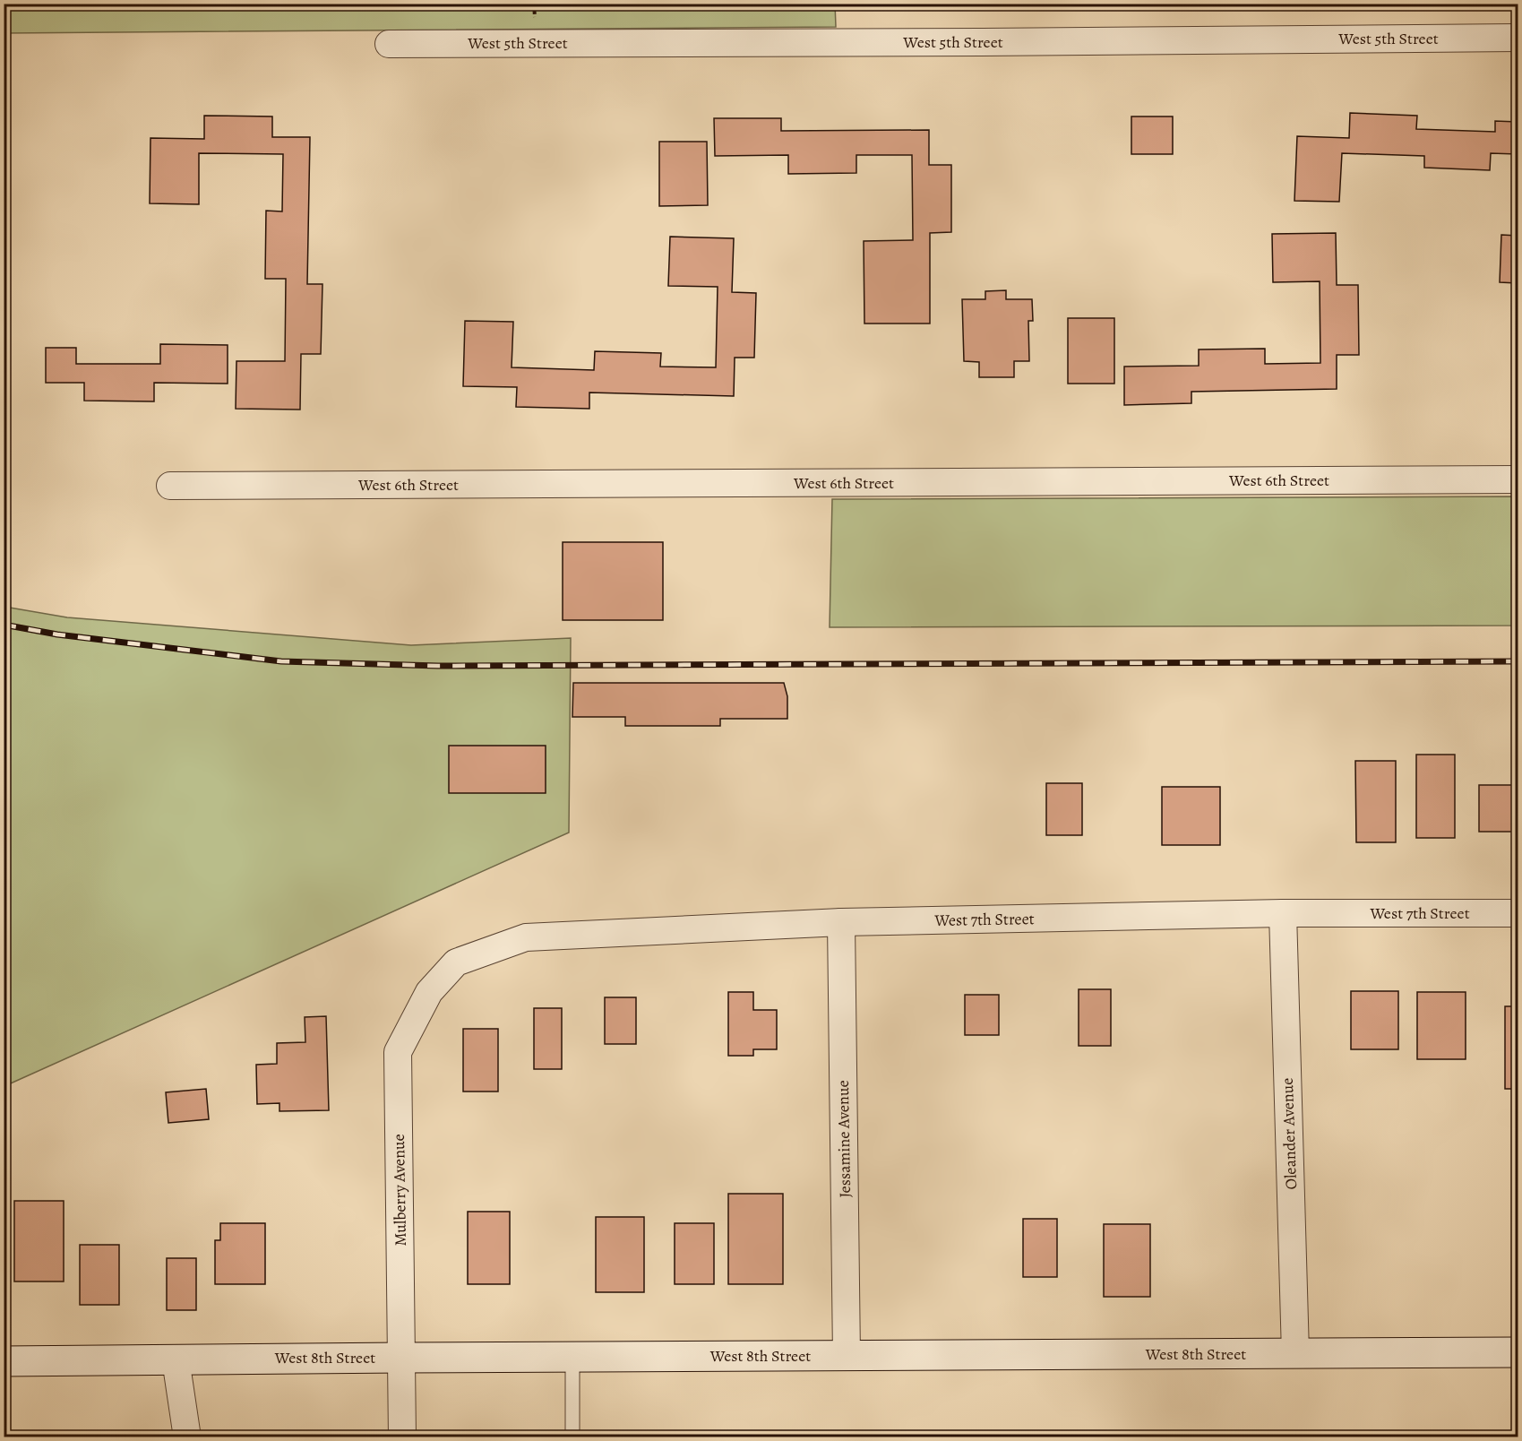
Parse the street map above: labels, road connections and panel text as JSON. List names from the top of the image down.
{
  "streets": {
    "street": [
      "West 5th Street",
      "West 6th Street",
      "West 7th Street",
      "Oleander Avenue",
      "Jessamine Avenue",
      "Mulberry Avenue",
      "West 8th Street"
    ]
  },
  "crossings": [
    ["West 7th Street", "Oleander Avenue"],
    ["West 7th Street", "Jessamine Avenue"],
    ["West 7th Street", "Mulberry Avenue"],
    ["Oleander Avenue", "West 8th Street"],
    ["Jessamine Avenue", "West 8th Street"],
    ["Mulberry Avenue", "West 8th Street"]
  ]
}
